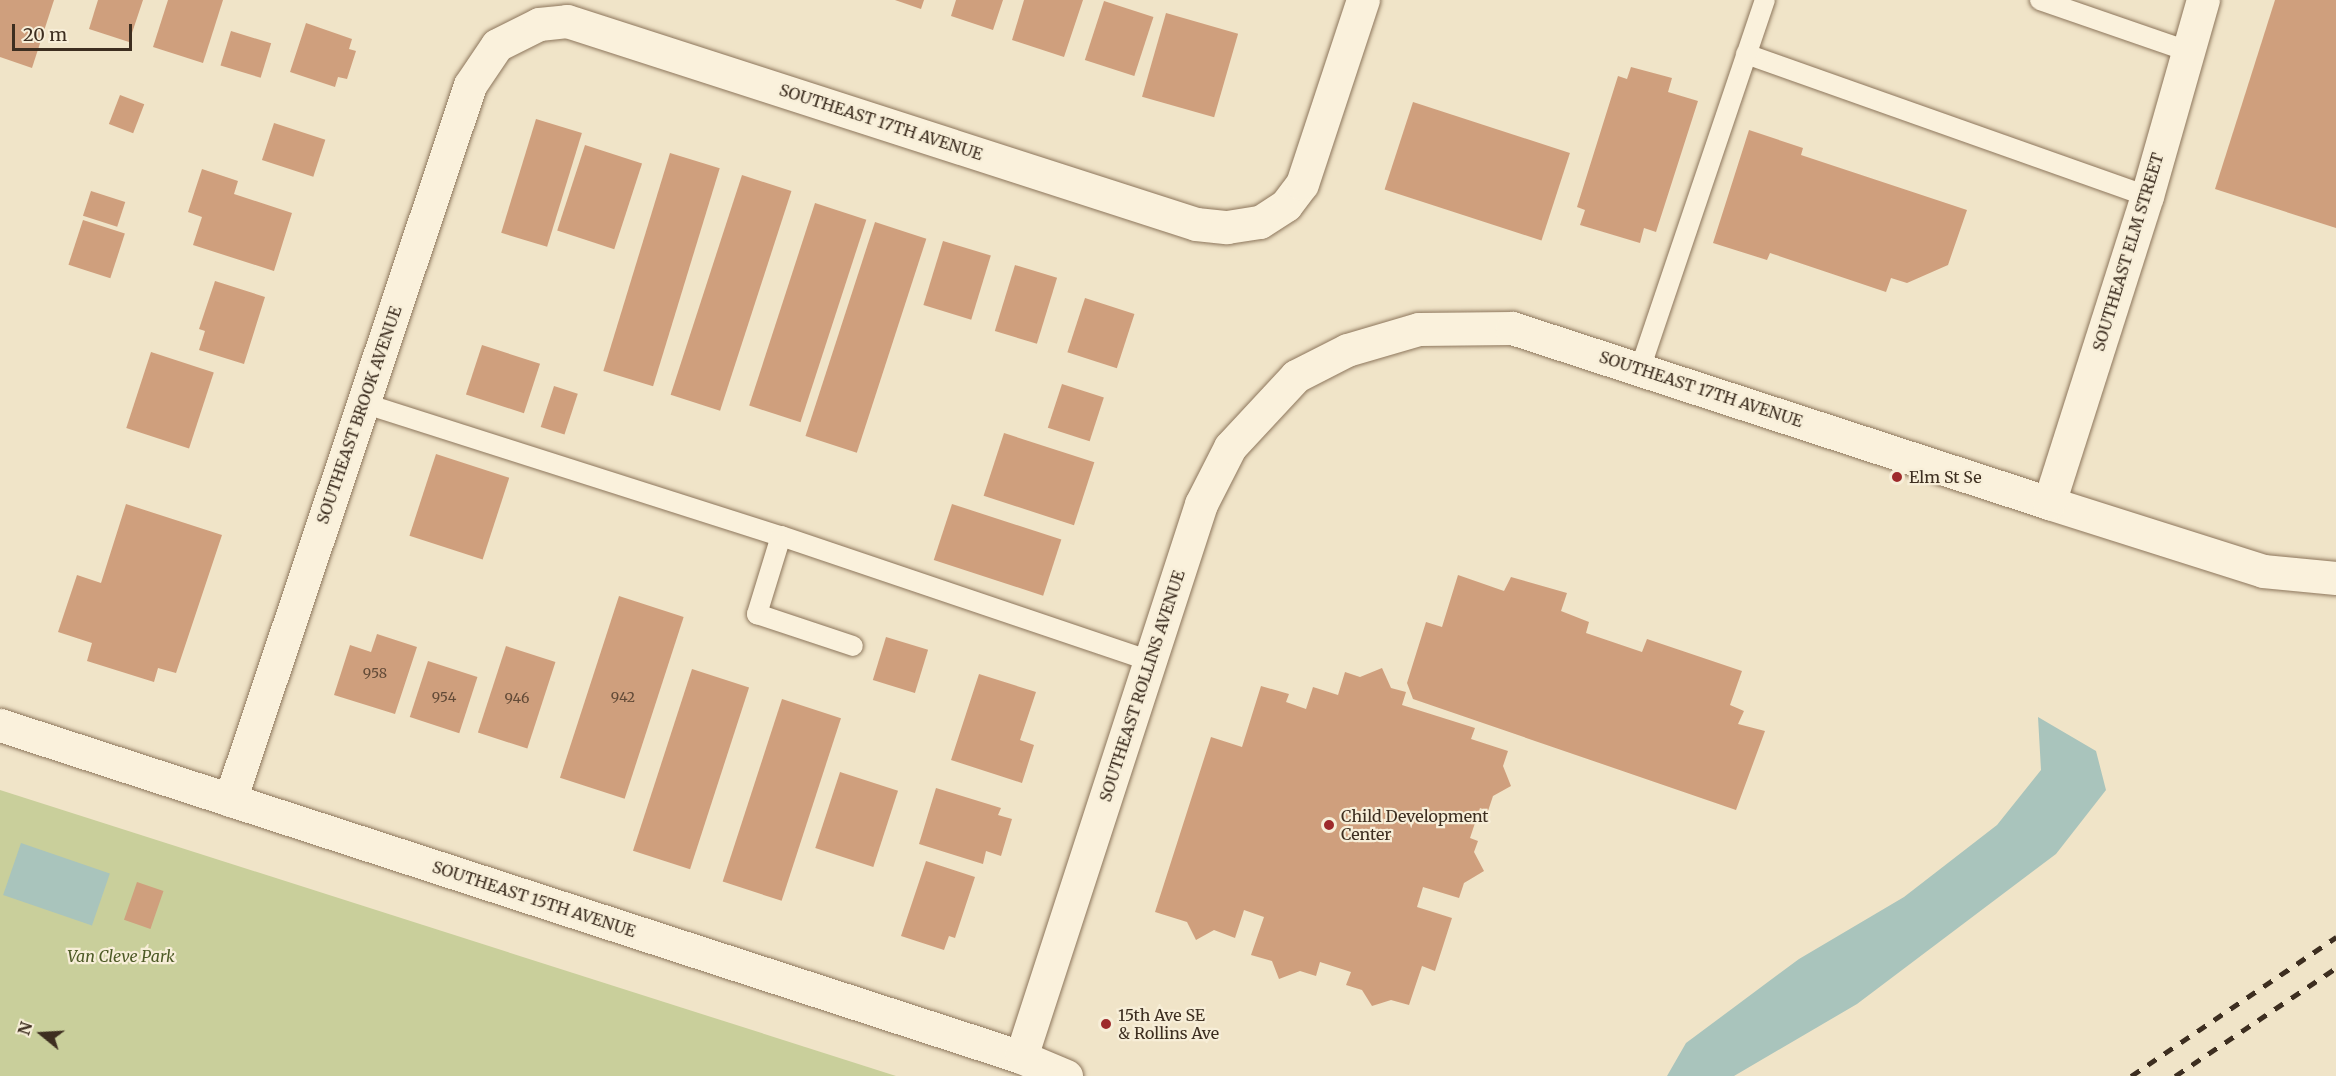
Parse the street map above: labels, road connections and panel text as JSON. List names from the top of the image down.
{
  "streets": {
    "street": [
      "SOUTHEAST 17TH AVENUE",
      "SOUTHEAST ELM STREET",
      "SOUTHEAST BROOK AVENUE",
      "SOUTHEAST ROLLINS AVENUE",
      "SOUTHEAST 15TH AVENUE"
    ]
  },
  "crossings": [
    ["SOUTHEAST 17TH AVENUE", "SOUTHEAST ELM STREET"],
    ["SOUTHEAST 17TH AVENUE", "SOUTHEAST BROOK AVENUE"],
    ["SOUTHEAST 17TH AVENUE", "SOUTHEAST ROLLINS AVENUE"],
    ["SOUTHEAST BROOK AVENUE", "SOUTHEAST 15TH AVENUE"],
    ["SOUTHEAST ROLLINS AVENUE", "SOUTHEAST 15TH AVENUE"]
  ],
  "parks": ["Van Cleve Park"],
  "places": ["Elm St Se", "Child Development Center", "15th Ave SE & Rollins Ave"],
  "house_numbers": [
    "958",
    "954",
    "942",
    "946"
  ],
  "scale_bar": "20 m",
  "north": "left"
}
